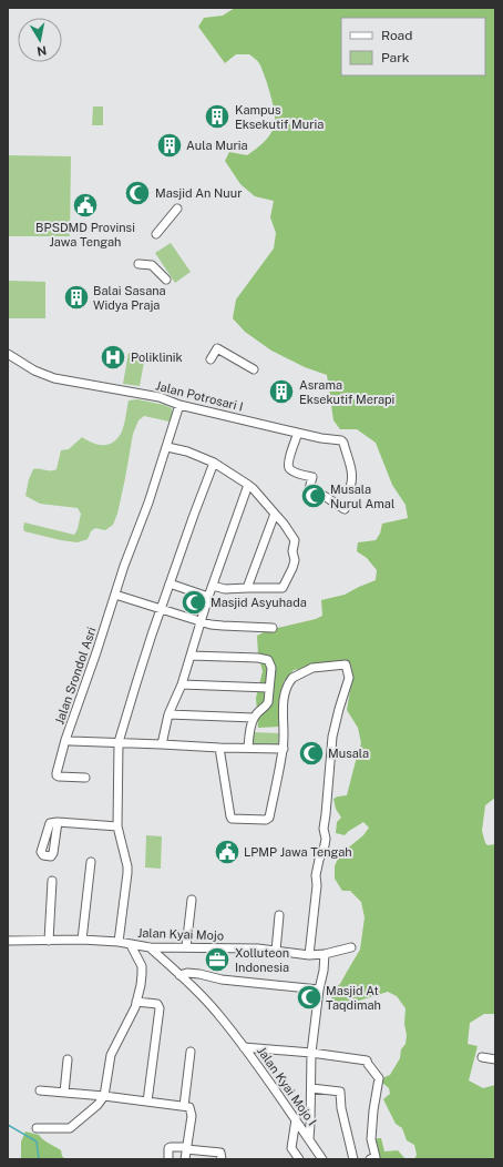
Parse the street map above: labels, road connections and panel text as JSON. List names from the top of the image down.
{
  "streets": {
    "street": [
      "Jalan Potrosari I",
      "Jalan Srondol Asri",
      "Jalan Kyai Mojo",
      "Jalan Kyai Mojo I"
    ]
  },
  "crossings": [
    ["Jalan Potrosari I", "Jalan Srondol Asri"],
    ["Jalan Kyai Mojo", "Jalan Kyai Mojo I"]
  ],
  "places": {
    "building": [
      "Kampus Eksekutif Muria",
      "Aula Muria",
      "Balai Sasana Widya Praja",
      "Asrama Eksekutif Merapi"
    ],
    "mosque": [
      "Masjid An Nuur",
      "Musala Nurul Amal",
      "Masjid Asyuhada",
      "Musala",
      "Masjid At Taqdimah"
    ],
    "public building": ["BPSDMD Provinsi Jawa Tengah", "LPMP Jawa Tengah"],
    "hospital": ["Poliklinik"],
    "office": ["Xolluteon Indonesia"]
  },
  "legend": ["Road", "Park"],
  "north": "bottom"
}
